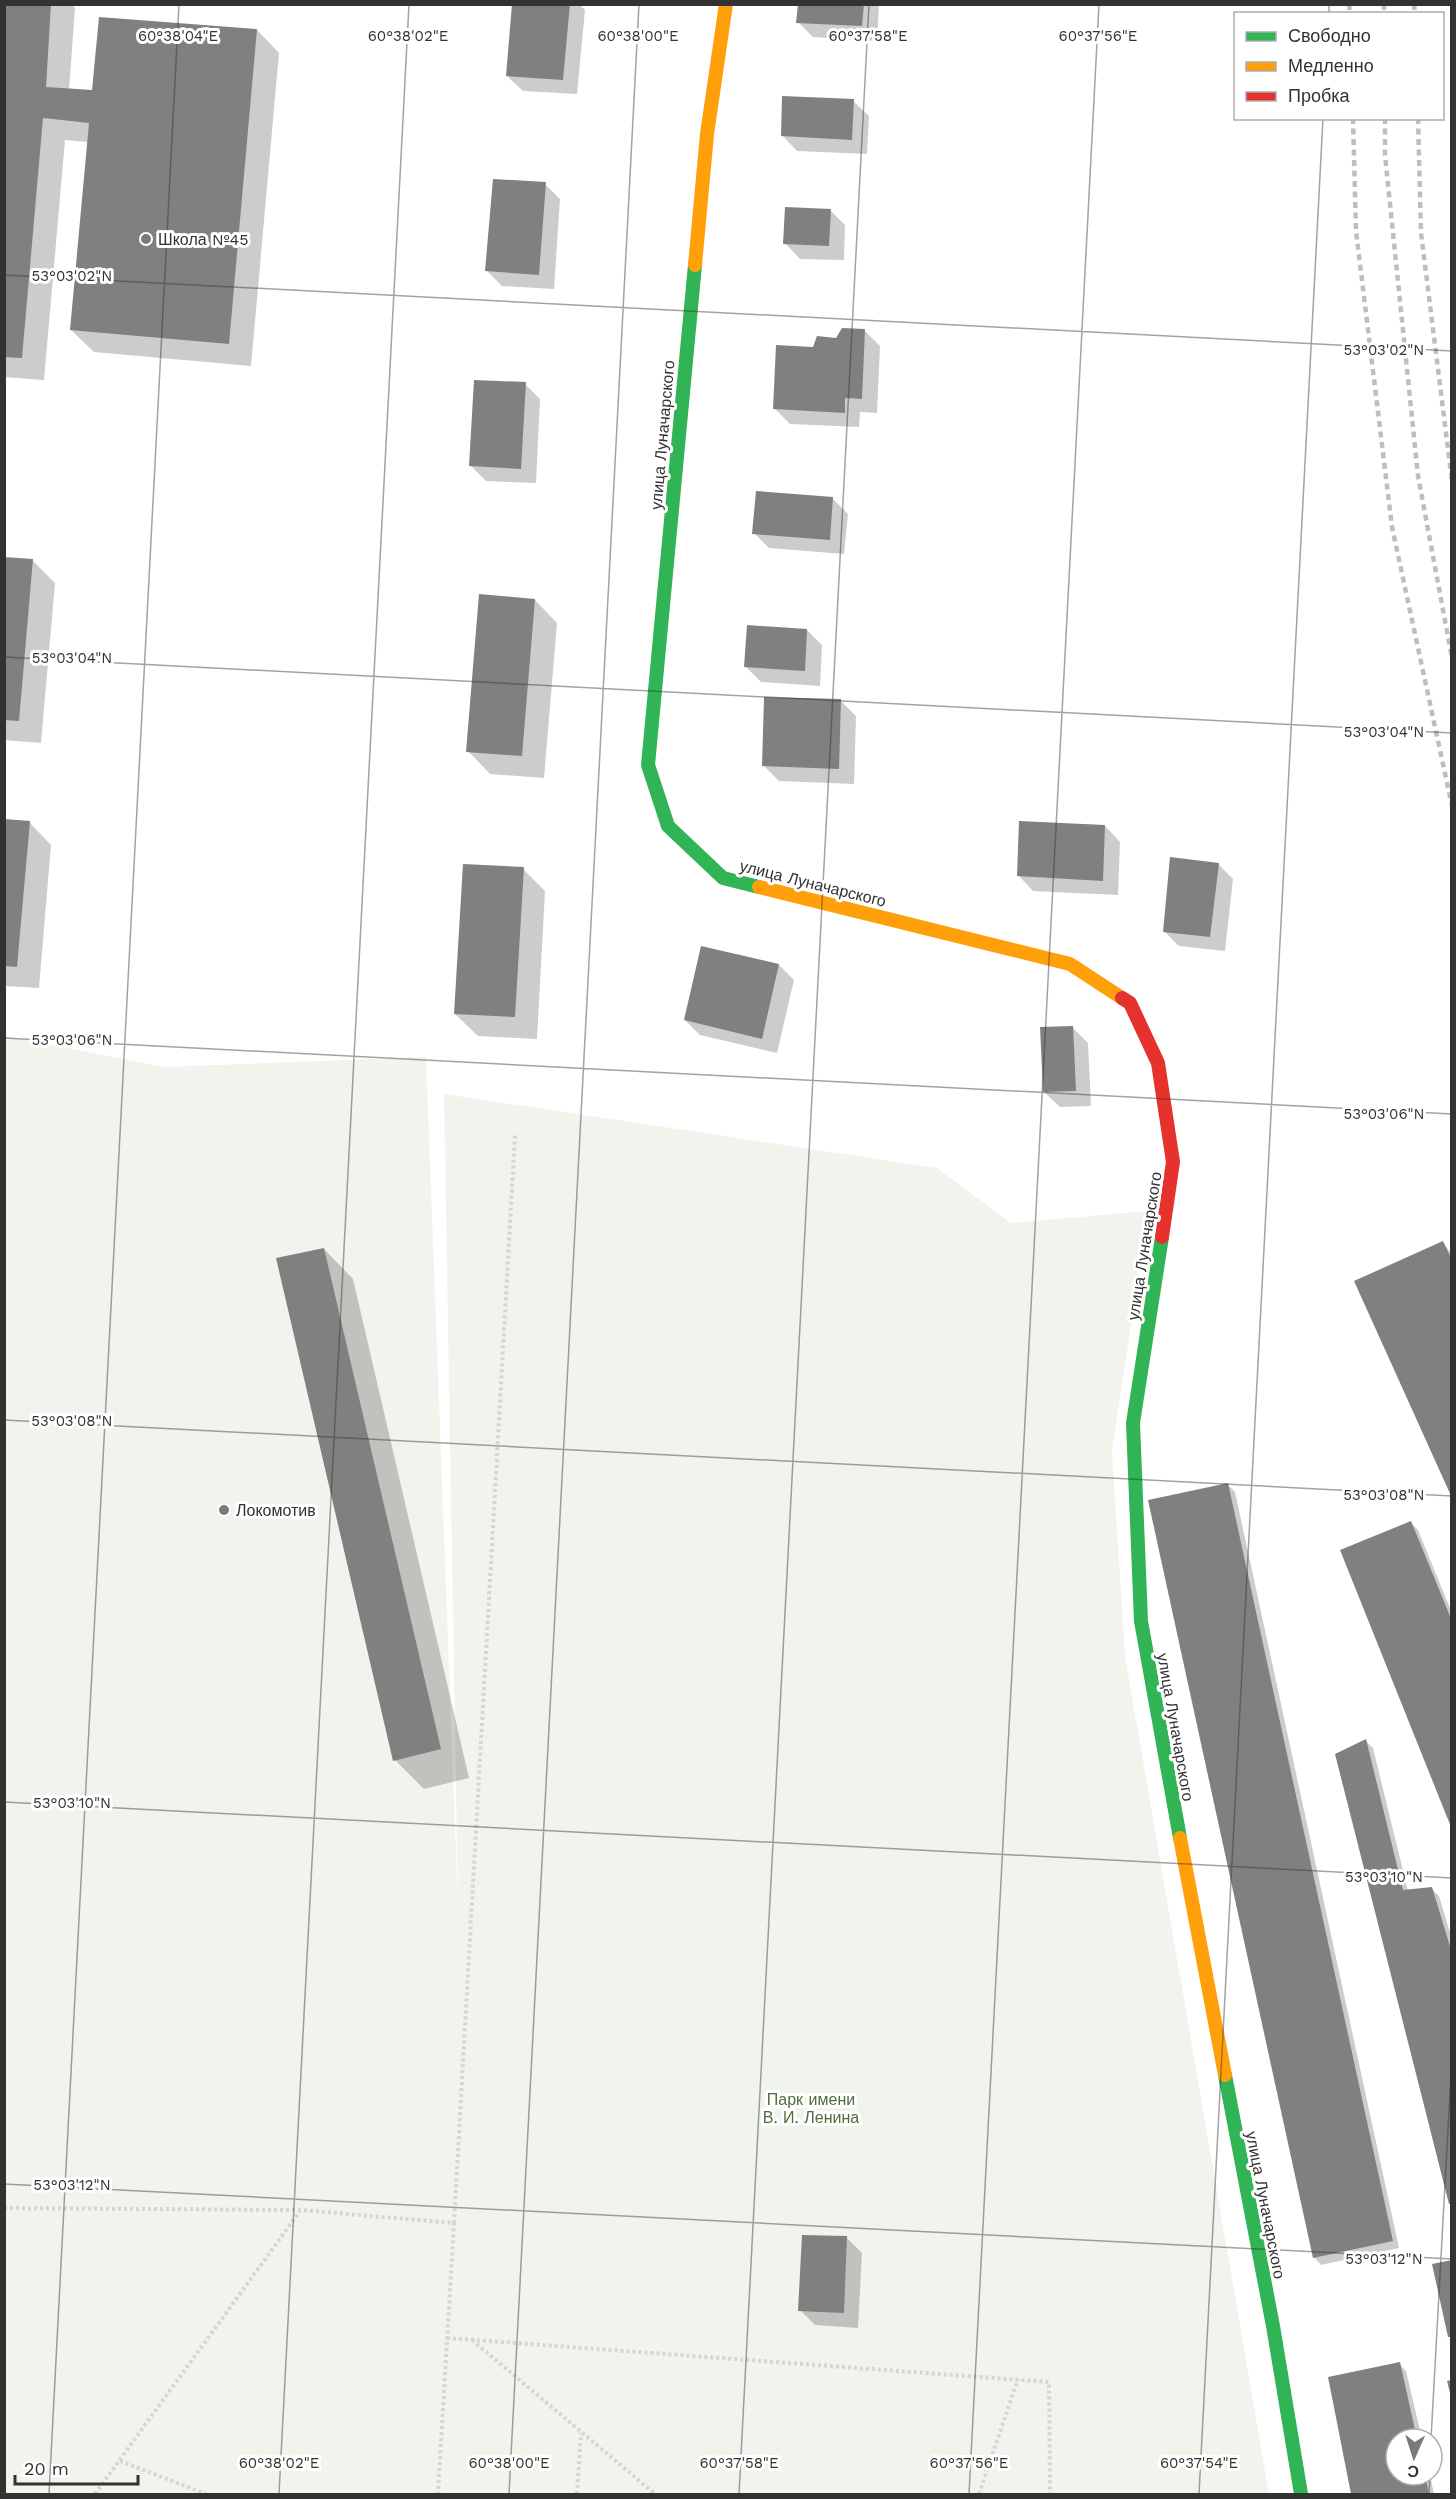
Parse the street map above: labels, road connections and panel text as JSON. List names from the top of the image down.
{
  "streets": {
    "street": ["улица Луначарского"]
  },
  "parks": ["Парк имени В. И. Ленина"],
  "places": ["Школа №45", "Локомотив"],
  "legend": ["Свободно", "Медленно", "Пробка"],
  "scale_bar": "20 m",
  "north": "bottom",
  "coordinates": [
    "60°38'04\"E",
    "60°38'02\"E",
    "60°38'00\"E",
    "60°37'58\"E",
    "60°37'56\"E",
    "53°03'02\"N",
    "53°03'04\"N",
    "53°03'06\"N",
    "53°03'08\"N",
    "53°03'10\"N",
    "53°03'12\"N",
    "60°37'54\"E"
  ]
}
